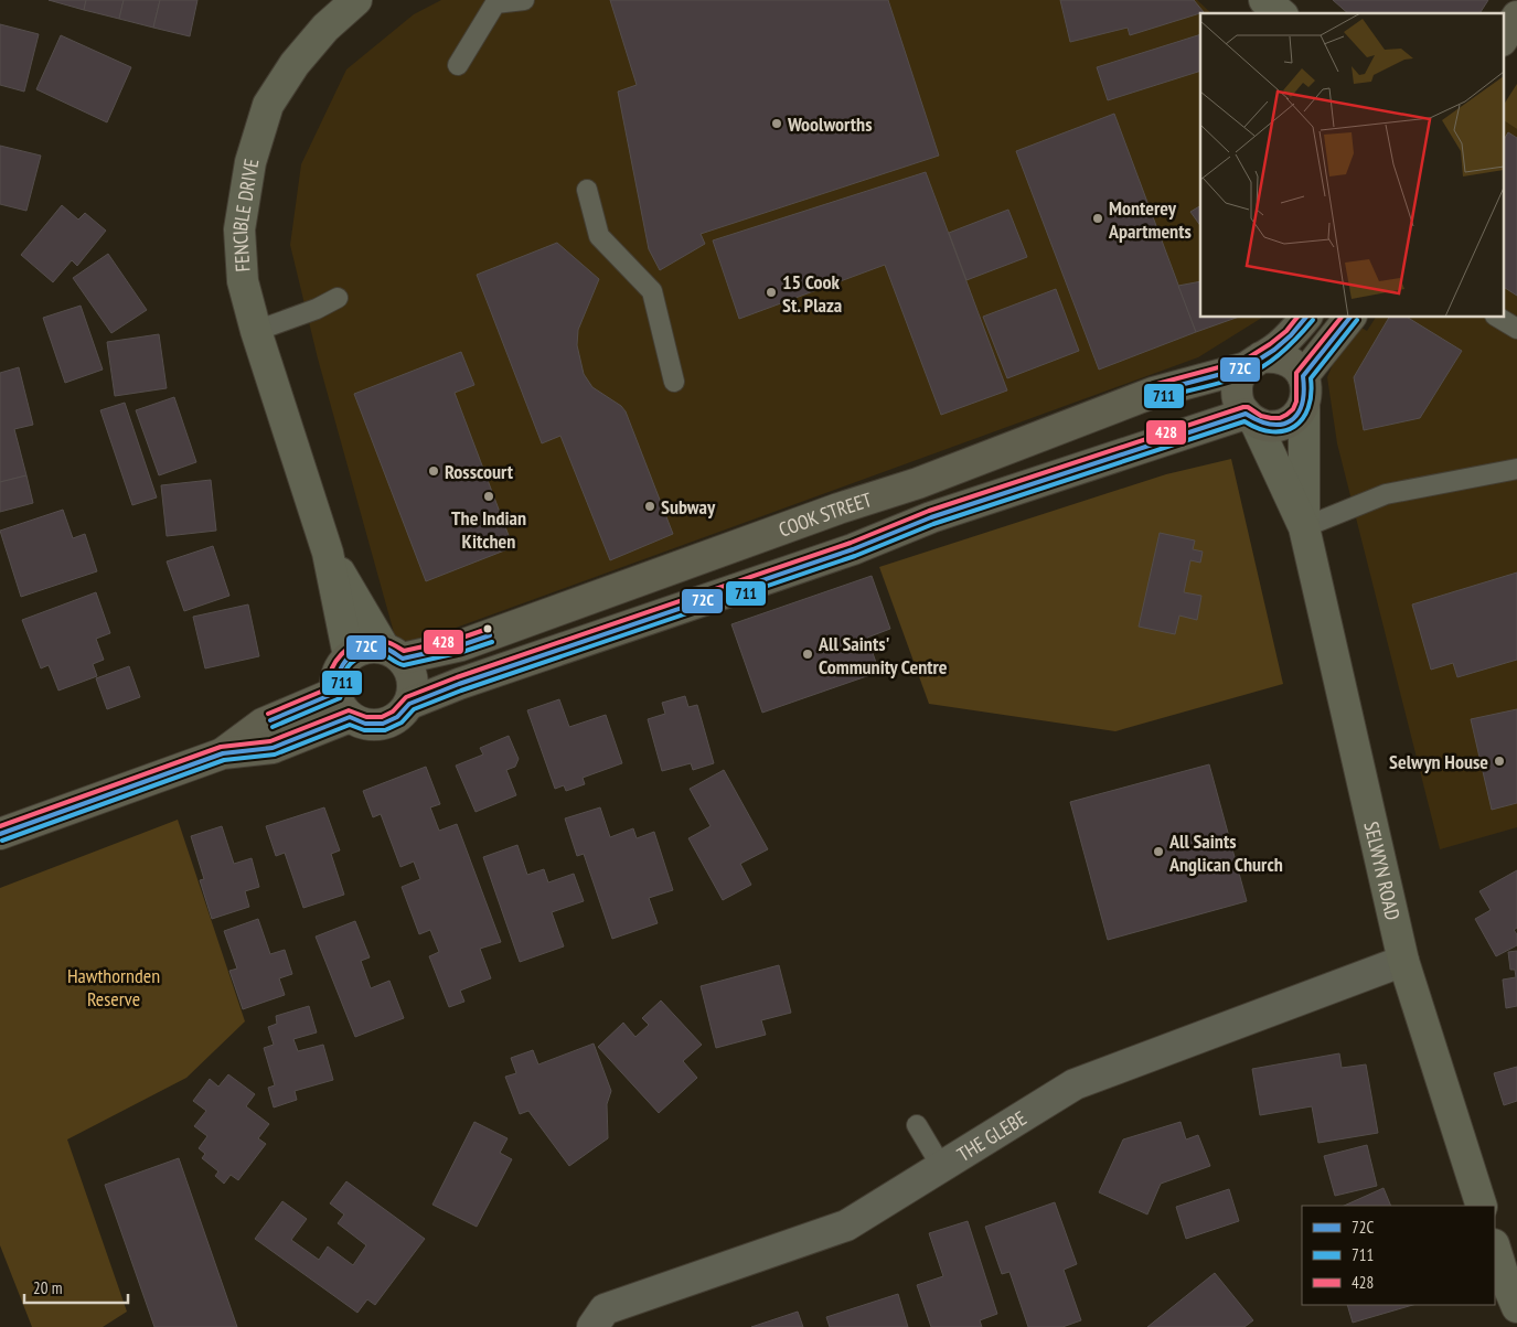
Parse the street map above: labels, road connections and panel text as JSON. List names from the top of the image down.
{
  "streets": {
    "main road": ["COOK STREET"],
    "street": ["FENCIBLE DRIVE", "SELWYN ROAD", "THE GLEBE"]
  },
  "crossings": [
    ["FENCIBLE DRIVE", "COOK STREET"],
    ["COOK STREET", "SELWYN ROAD"],
    ["SELWYN ROAD", "THE GLEBE"]
  ],
  "parks": ["Hawthornden Reserve"],
  "places": [
    "Woolworths",
    "Monterey Apartments",
    "15 Cook St. Plaza",
    "Rosscourt",
    "The Indian Kitchen",
    "Subway",
    "All Saints' Community Centre",
    "Selwyn House",
    "All Saints Anglican Church"
  ],
  "lines": ["transit line 72C", "transit line 428", "transit line 711"],
  "legend": ["72C", "711", "428"],
  "scale_bar": "20 m"
}
